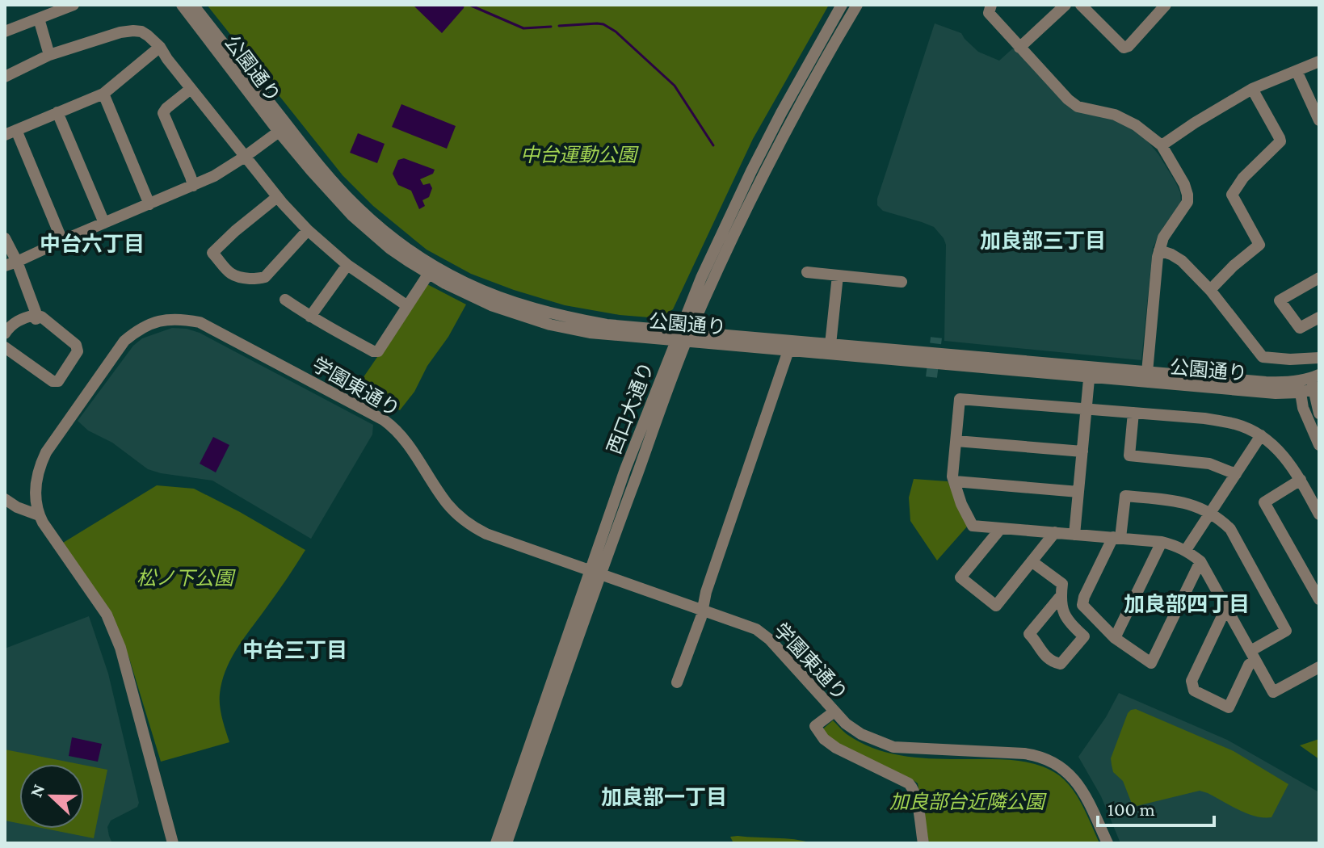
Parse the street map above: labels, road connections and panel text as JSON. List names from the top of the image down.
{
  "streets": {
    "street": ["公園通り", "学園東通り", "西口大通り"]
  },
  "crossings": [
    ["公園通り", "西口大通り"],
    ["学園東通り", "西口大通り"]
  ],
  "districts": [
    "加良部三丁目",
    "中台六丁目",
    "加良部四丁目",
    "中台三丁目",
    "加良部一丁目"
  ],
  "parks": ["中台運動公園", "松ノ下公園", "加良部台近隣公園"],
  "scale_bar": "100 m",
  "north": "left"
}
